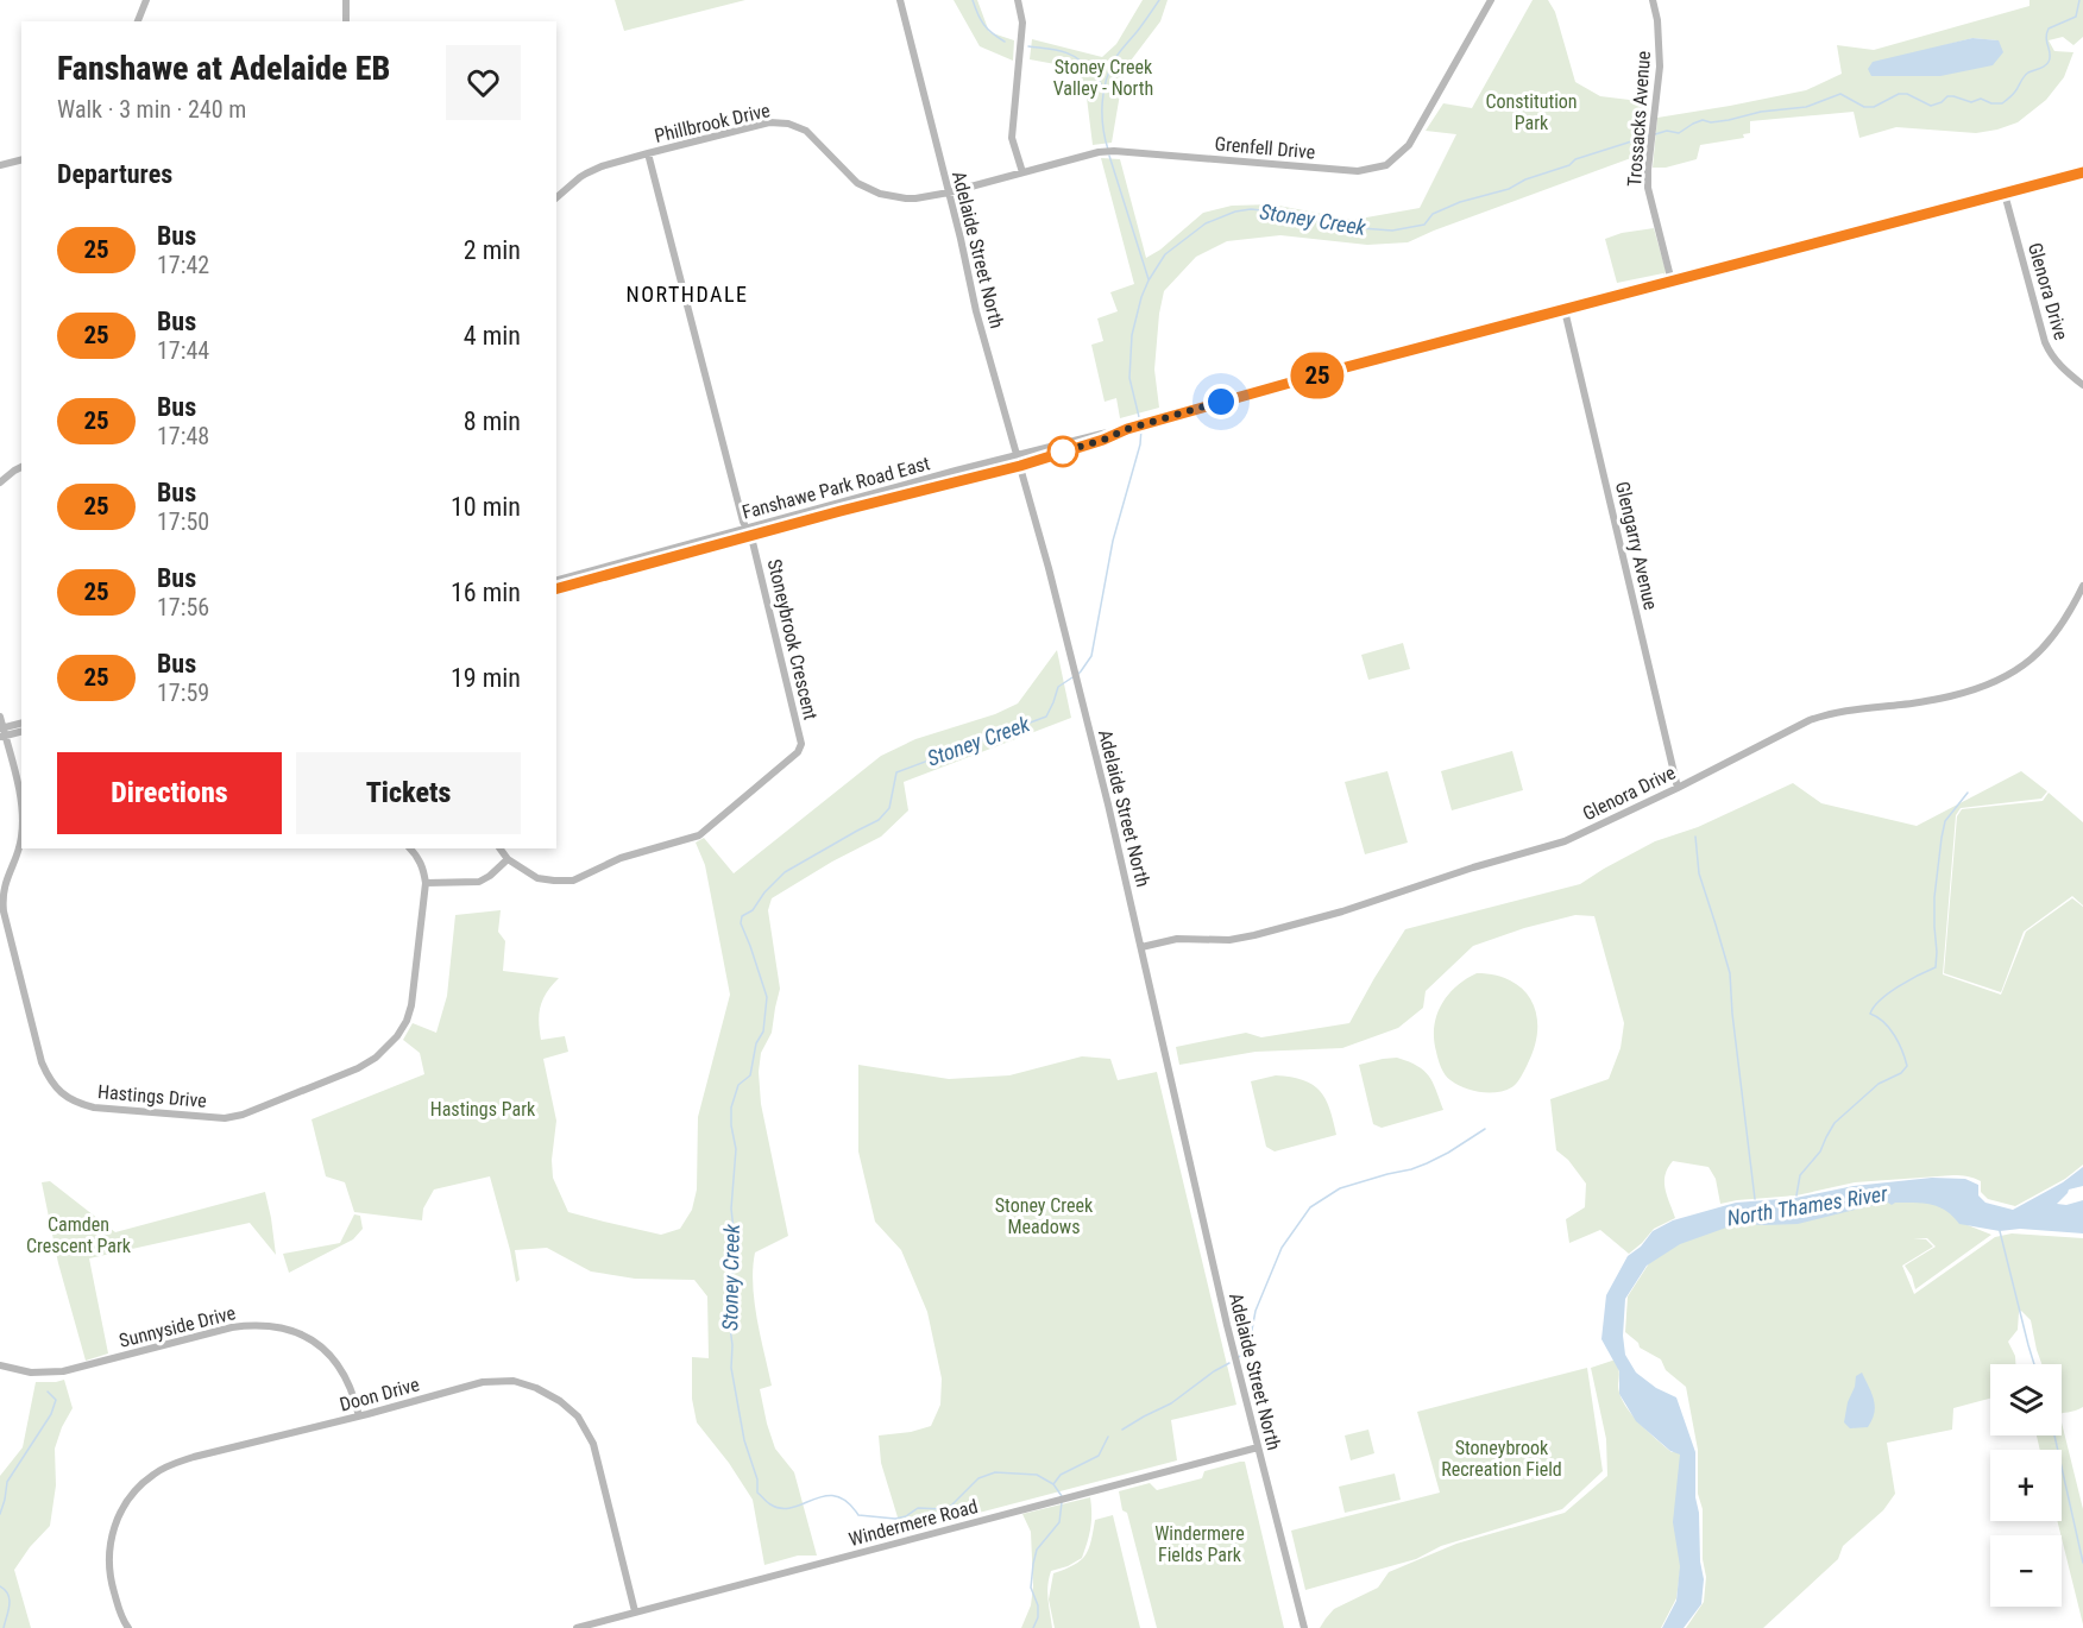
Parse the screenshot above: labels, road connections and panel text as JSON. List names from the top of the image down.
{
  "streets": {
    "street": [
      "Trossacks Avenue",
      "Phillbrook Drive",
      "Grenfell Drive",
      "Adelaide Street North",
      "Glenora Drive",
      "Fanshawe Park Road East",
      "Glengarry Avenue",
      "Stoneybrook Crescent",
      "Hastings Drive",
      "Sunnyside Drive",
      "Doon Drive",
      "Windermere Road"
    ]
  },
  "crossings": [
    ["Trossacks Avenue", "Fanshawe Park Road East"],
    ["Phillbrook Drive", "Grenfell Drive"],
    ["Phillbrook Drive", "Adelaide Street North"],
    ["Phillbrook Drive", "Stoneybrook Crescent"],
    ["Grenfell Drive", "Adelaide Street North"],
    ["Adelaide Street North", "Glenora Drive"],
    ["Adelaide Street North", "Fanshawe Park Road East"],
    ["Adelaide Street North", "Windermere Road"],
    ["Glenora Drive", "Fanshawe Park Road East"],
    ["Glenora Drive", "Glengarry Avenue"],
    ["Fanshawe Park Road East", "Glengarry Avenue"],
    ["Fanshawe Park Road East", "Stoneybrook Crescent"],
    ["Sunnyside Drive", "Doon Drive"],
    ["Doon Drive", "Windermere Road"]
  ],
  "districts": ["NORTHDALE"],
  "water": ["Stoney Creek", "North Thames River"],
  "parks": [
    "Stoney Creek Valley - North",
    "Constitution Park",
    "Hastings Park",
    "Stoney Creek Meadows",
    "Camden Crescent Park",
    "Stoneybrook Recreation Field",
    "Windermere Fields Park"
  ],
  "lines": ["bus line 25"],
  "page": {
    "on_map": "25",
    "heading": [
      ["Fanshawe at Adelaide EB", "Walk · 3 min · 240 m"],
      "Departures"
    ],
    "list": [
      {
        "mark": "25",
        "name": "Bus",
        "note": "17:42",
        "value": "2 min"
      },
      {
        "mark": "25",
        "name": "Bus",
        "note": "17:44",
        "value": "4 min"
      },
      {
        "mark": "25",
        "name": "Bus",
        "note": "17:48",
        "value": "8 min"
      },
      {
        "mark": "25",
        "name": "Bus",
        "note": "17:50",
        "value": "10 min"
      },
      {
        "mark": "25",
        "name": "Bus",
        "note": "17:56",
        "value": "16 min"
      },
      {
        "mark": "25",
        "name": "Bus",
        "note": "17:59",
        "value": "19 min"
      }
    ],
    "buttons": ["Directions", "Tickets"],
    "map_buttons": ["+", "−"]
  }
}
